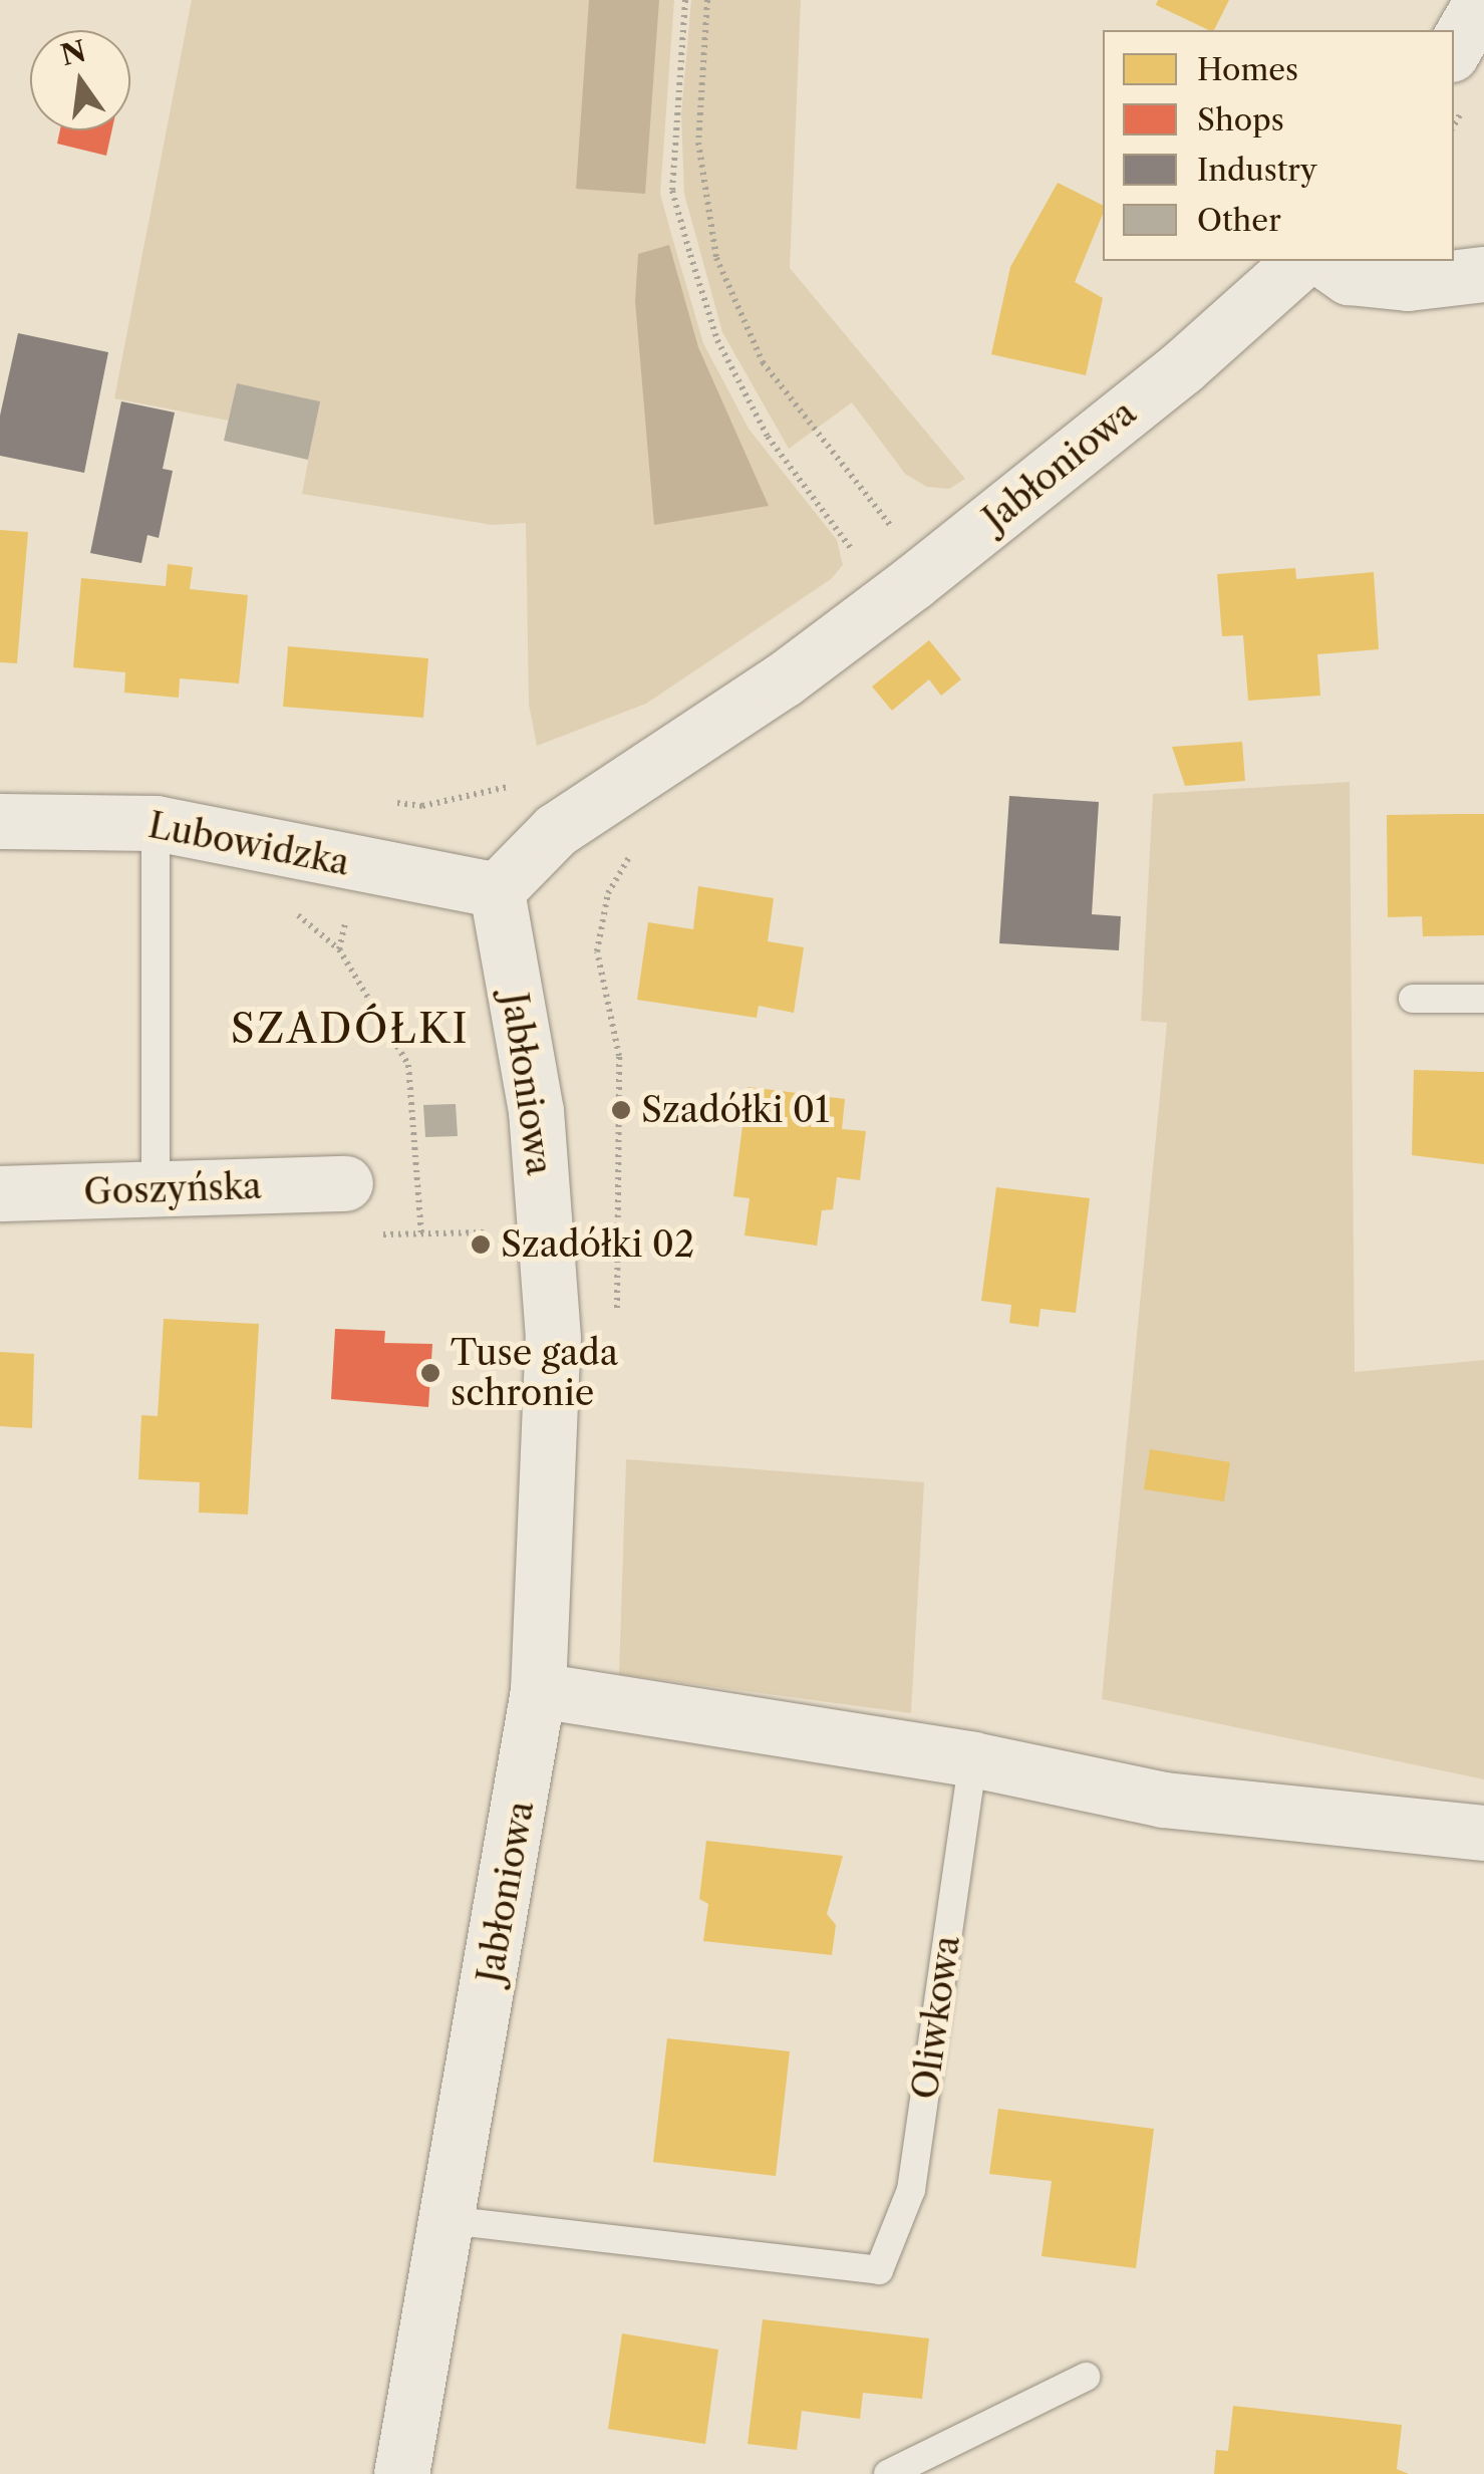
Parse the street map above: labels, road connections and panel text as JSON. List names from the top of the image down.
{
  "streets": {
    "main road": ["Jabłoniowa", "Lubowidzka", "Goszyńska"],
    "lane": ["Oliwkowa"]
  },
  "crossings": [
    ["Jabłoniowa", "Lubowidzka"],
    ["Jabłoniowa", "Oliwkowa"]
  ],
  "districts": ["SZADÓŁKI"],
  "places": ["Szadółki 01", "Szadółki 02", "Tuse gada schronie"],
  "legend": [
    "Homes",
    "Shops",
    "Industry",
    "Other"
  ],
  "north": "top"
}
